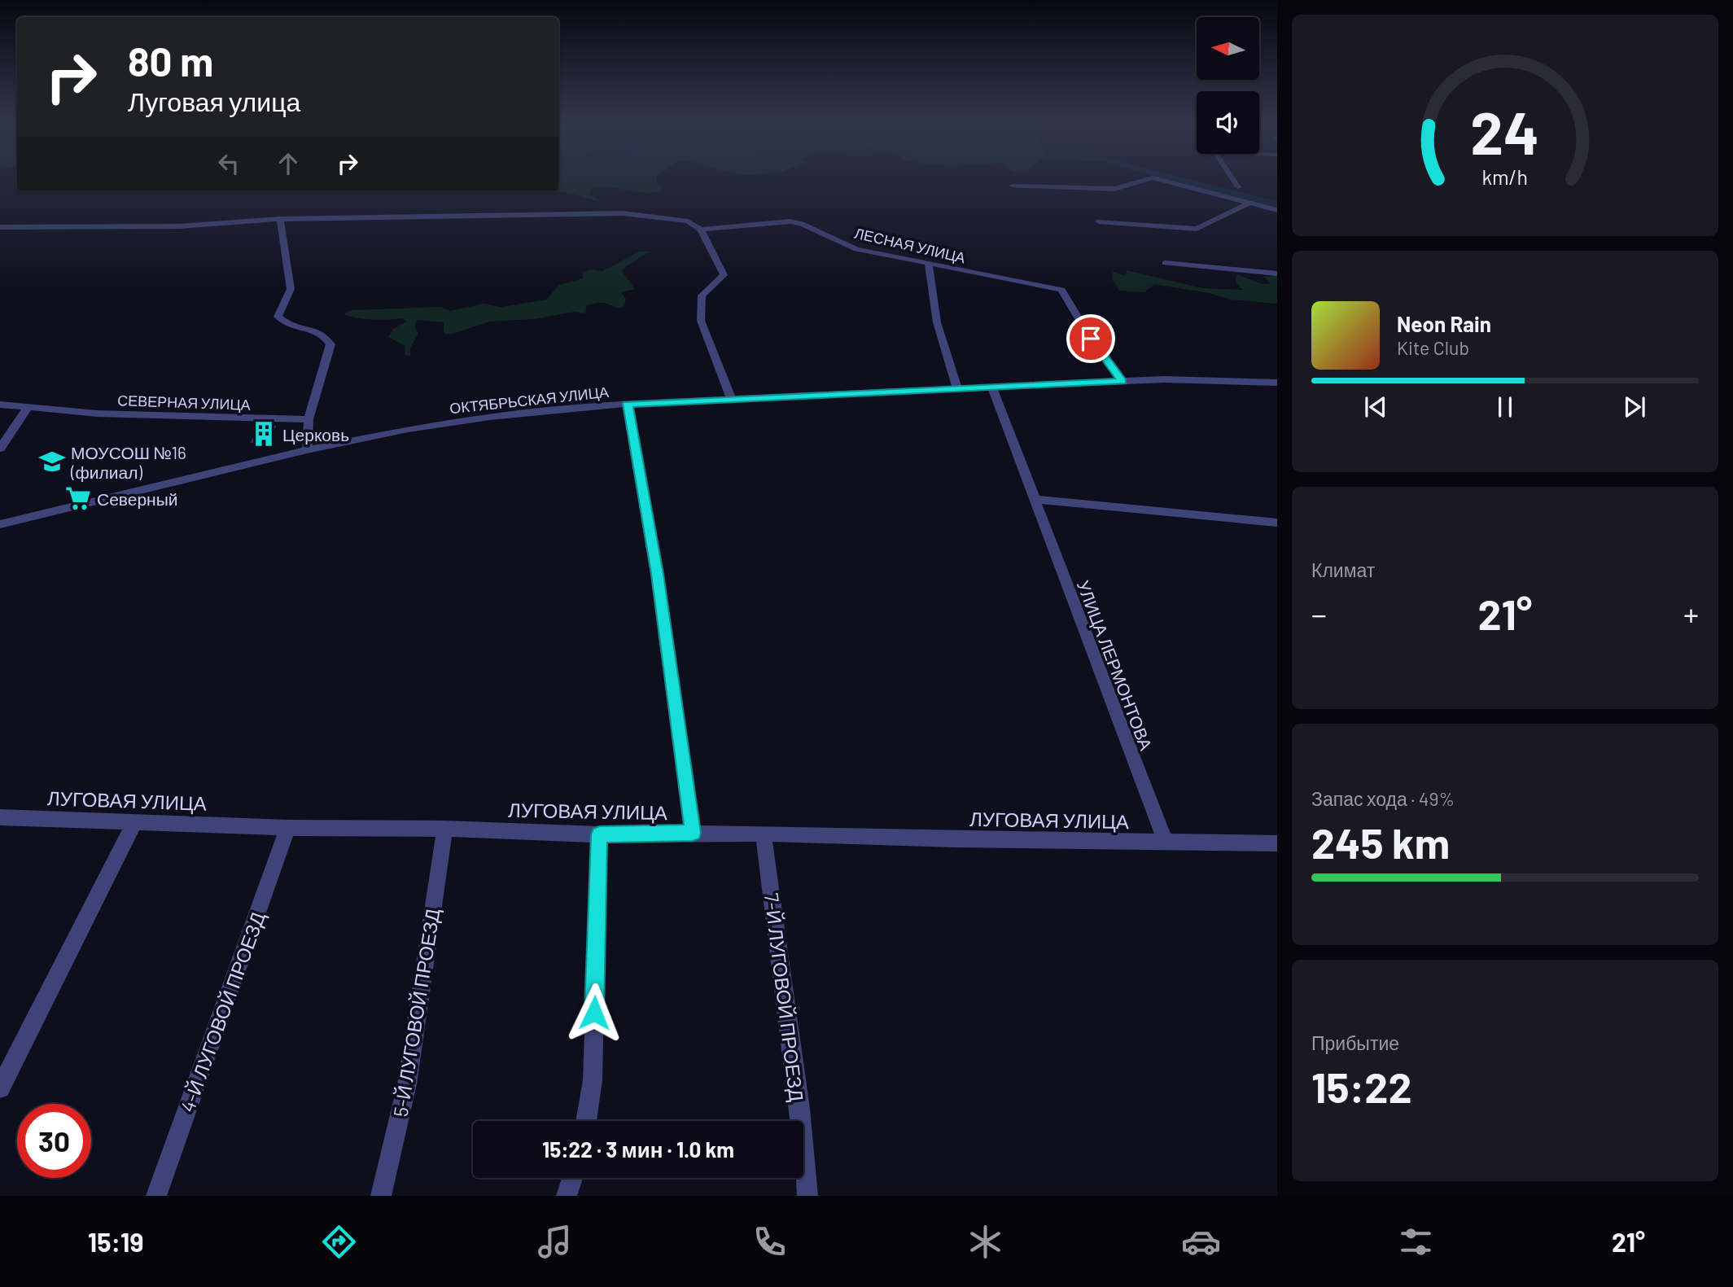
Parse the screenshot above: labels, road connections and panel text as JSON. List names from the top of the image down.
{
  "streets": {
    "street": [
      "ЛЕСНАЯ УЛИЦА",
      "ОКТЯБРЬСКАЯ УЛИЦА",
      "СЕВЕРНАЯ УЛИЦА",
      "УЛИЦА ЛЕРМОНТОВА",
      "ЛУГОВАЯ УЛИЦА",
      "7-Й ЛУГОВОЙ ПРОЕЗД",
      "4-Й ЛУГОВОЙ ПРОЕЗД",
      "5-Й ЛУГОВОЙ ПРОЕЗД"
    ]
  },
  "crossings": [
    ["ЛЕСНАЯ УЛИЦА", "ОКТЯБРЬСКАЯ УЛИЦА"],
    ["ОКТЯБРЬСКАЯ УЛИЦА", "УЛИЦА ЛЕРМОНТОВА"],
    ["УЛИЦА ЛЕРМОНТОВА", "ЛУГОВАЯ УЛИЦА"],
    ["ЛУГОВАЯ УЛИЦА", "7-Й ЛУГОВОЙ ПРОЕЗД"],
    ["ЛУГОВАЯ УЛИЦА", "4-Й ЛУГОВОЙ ПРОЕЗД"],
    ["ЛУГОВАЯ УЛИЦА", "5-Й ЛУГОВОЙ ПРОЕЗД"]
  ],
  "places": {
    "building": ["Церковь"],
    "school or university": ["МОУСОШ №16 (филиал)"],
    "supermarket": ["Северный"]
  },
  "north": "left",
  "page": {
    "turn": ["80 m", "Луговая улица"],
    "song": ["Neon Rain", "Kite Club"],
    "tile": [
      "Климат",
      ["Запас хода · 49%", "245 km"],
      ["Прибытие", "15:22"]
    ],
    "heat": ["−", "21°", "+"],
    "limit": "30",
    "trip": "15:22 · 3 мин · 1.0 km",
    "tabs": ["15:19", "21°"],
    "gauge": ["24", "km/h"]
  }
}
